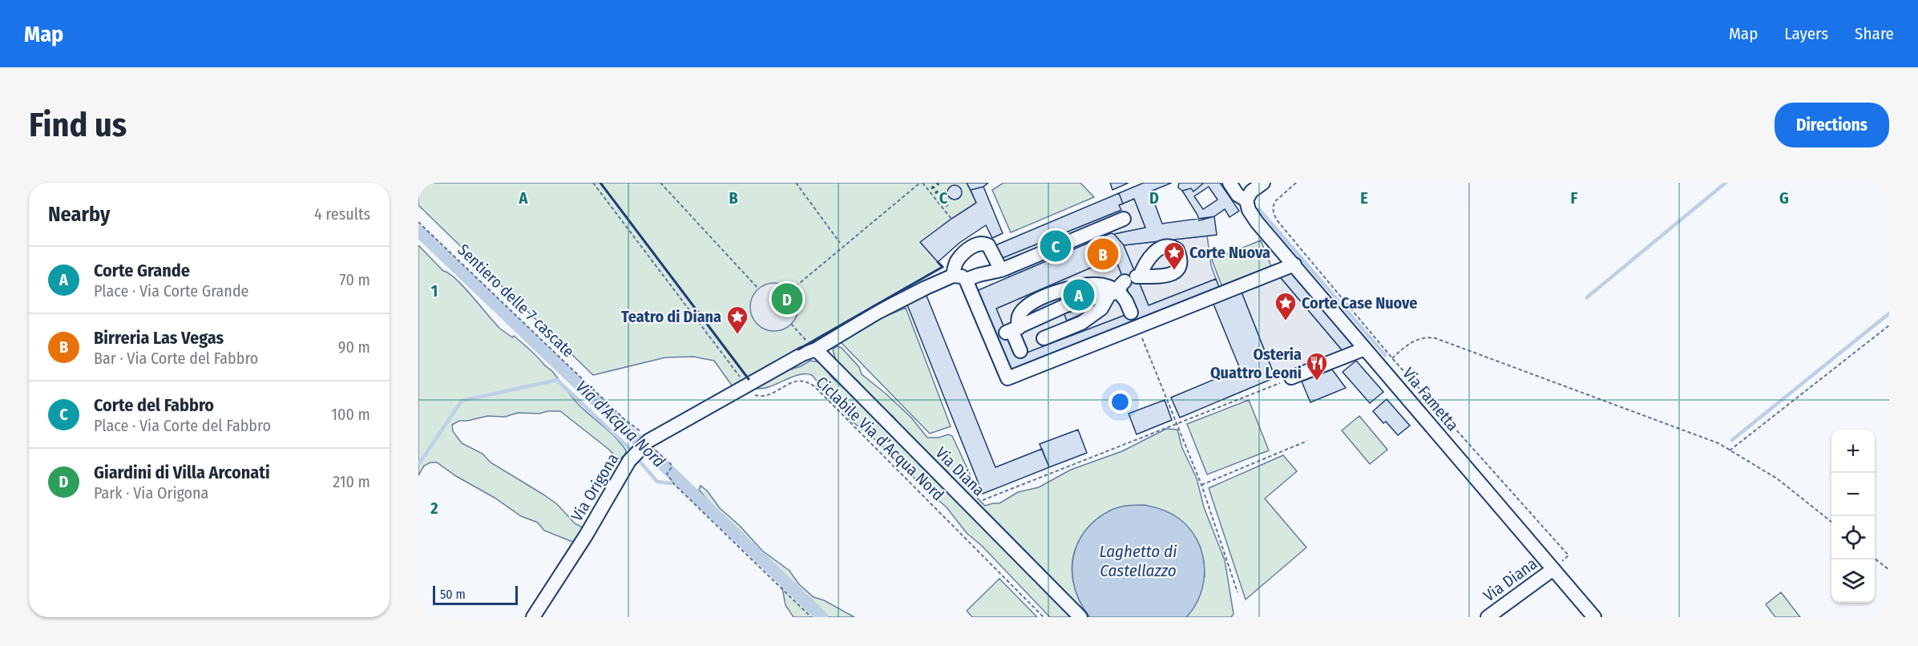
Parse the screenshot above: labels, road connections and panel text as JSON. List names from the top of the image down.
{
  "streets": {
    "street": ["Via Fametta", "Via Diana", "Via Origona"],
    "path": ["Sentiero delle 7 cascate", "Ciclabile Via d’Acqua Nord"]
  },
  "crossings": [
    ["Sentiero delle 7 cascate", "Via Origona"],
    ["Via Fametta", "Via Diana"],
    ["Ciclabile Via d’Acqua Nord", "Via Origona"],
    ["Via Diana", "Via Origona"]
  ],
  "water": ["Via d'Acqua Nord", "Laghetto di Castellazzo"],
  "places": {
    "place": ["Corte Nuova", "Corte Case Nuove", "Teatro di Diana"],
    "restaurant": ["Osteria Quattro Leoni"]
  },
  "scale_bar": "50 m",
  "page": {
    "header": "Map",
    "nav": ["Map", "Layers", "Share"],
    "buttons": "Directions",
    "title": "Find us",
    "heading": ["Nearby", "4 results"],
    "pins": [
      "C",
      "B",
      "A",
      "D"
    ],
    "list": [
      {
        "mark": "A",
        "name": "Corte Grande",
        "note": "Place · Via Corte Grande",
        "value": "70 m"
      },
      {
        "mark": "B",
        "name": "Birreria Las Vegas",
        "note": "Bar · Via Corte del Fabbro",
        "value": "90 m"
      },
      {
        "mark": "C",
        "name": "Corte del Fabbro",
        "note": "Place · Via Corte del Fabbro",
        "value": "100 m"
      },
      {
        "mark": "D",
        "name": "Giardini di Villa Arconati",
        "note": "Park · Via Origona",
        "value": "210 m"
      }
    ],
    "map_buttons": ["+", "−"],
    "scale": "50 m"
  },
  "grid": {
    "columns": [
      "A",
      "B",
      "C",
      "D",
      "E",
      "F",
      "G"
    ],
    "rows": ["1", "2"]
  }
}
